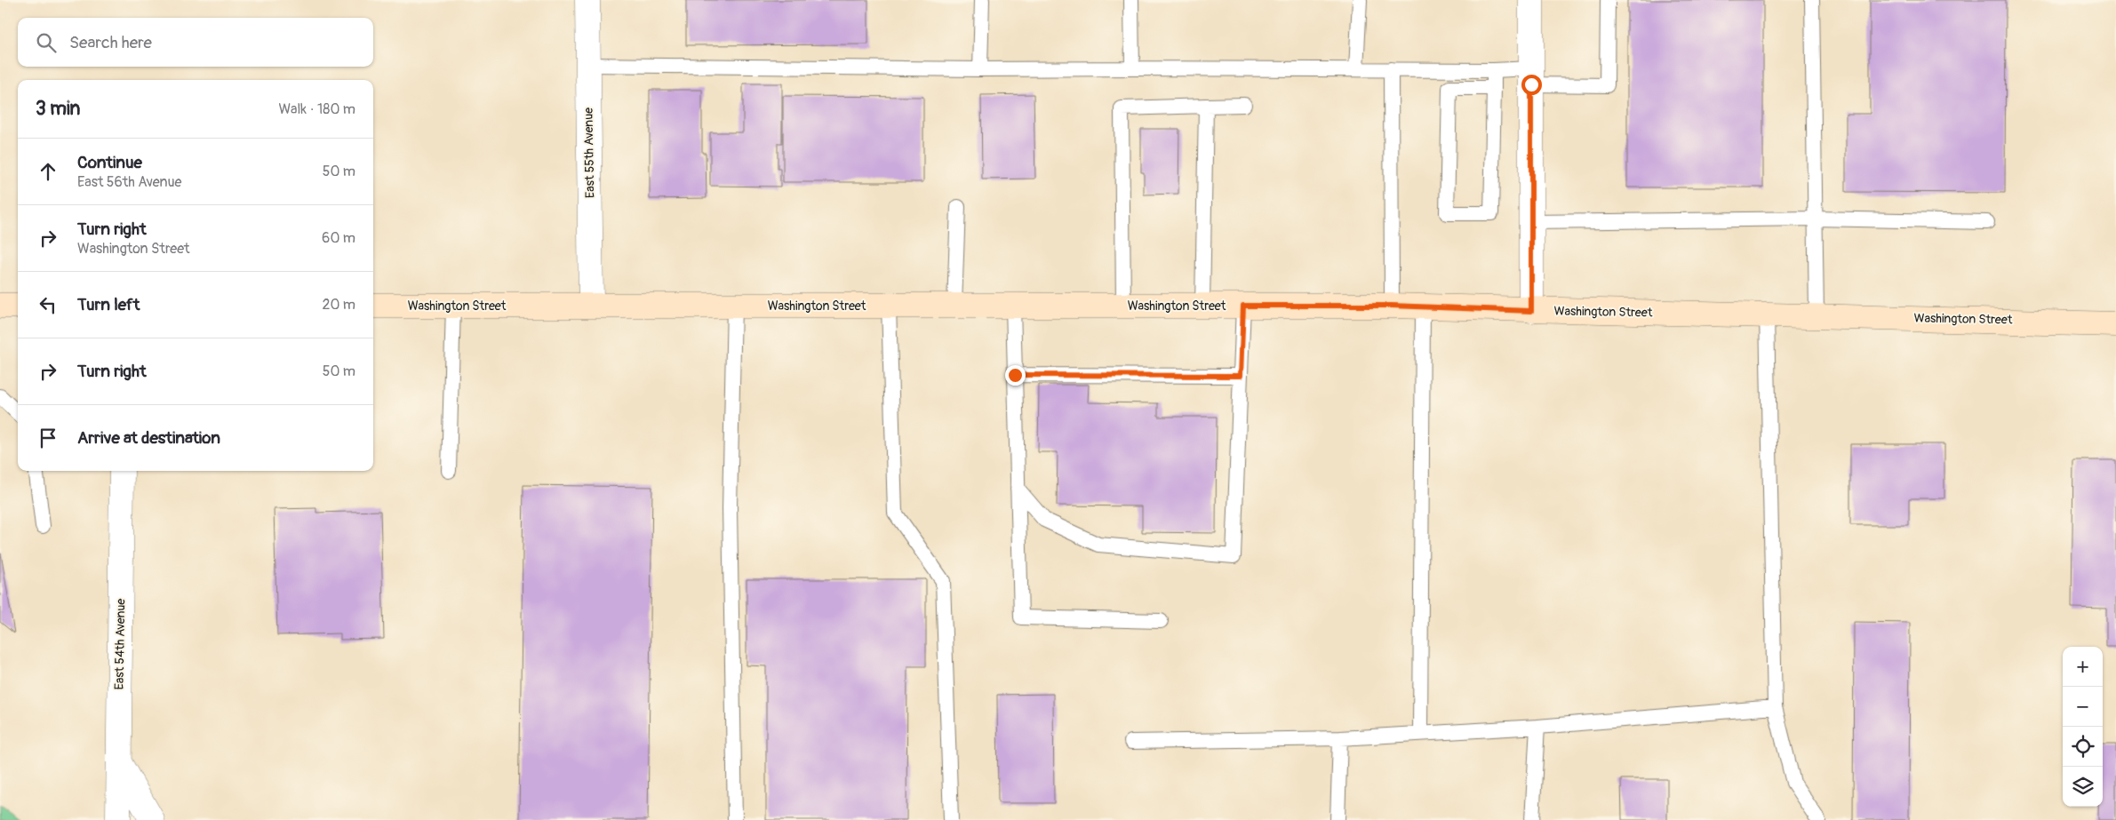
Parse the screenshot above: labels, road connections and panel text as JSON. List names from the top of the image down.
{
  "streets": {
    "main road": ["Washington Street"],
    "street": ["East 55th Avenue", "East 54th Avenue"]
  },
  "crossings": [
    ["East 55th Avenue", "Washington Street"]
  ],
  "page": {
    "search": "Search here",
    "heading": ["3 min", "Walk · 180 m"],
    "list": [
      ["Continue", "East 56th Avenue", "50 m"],
      ["Turn right", "Washington Street", "60 m"],
      ["Turn left", "20 m"],
      ["Turn right", "50 m"],
      "Arrive at destination"
    ],
    "map_buttons": ["+", "−"]
  }
}
